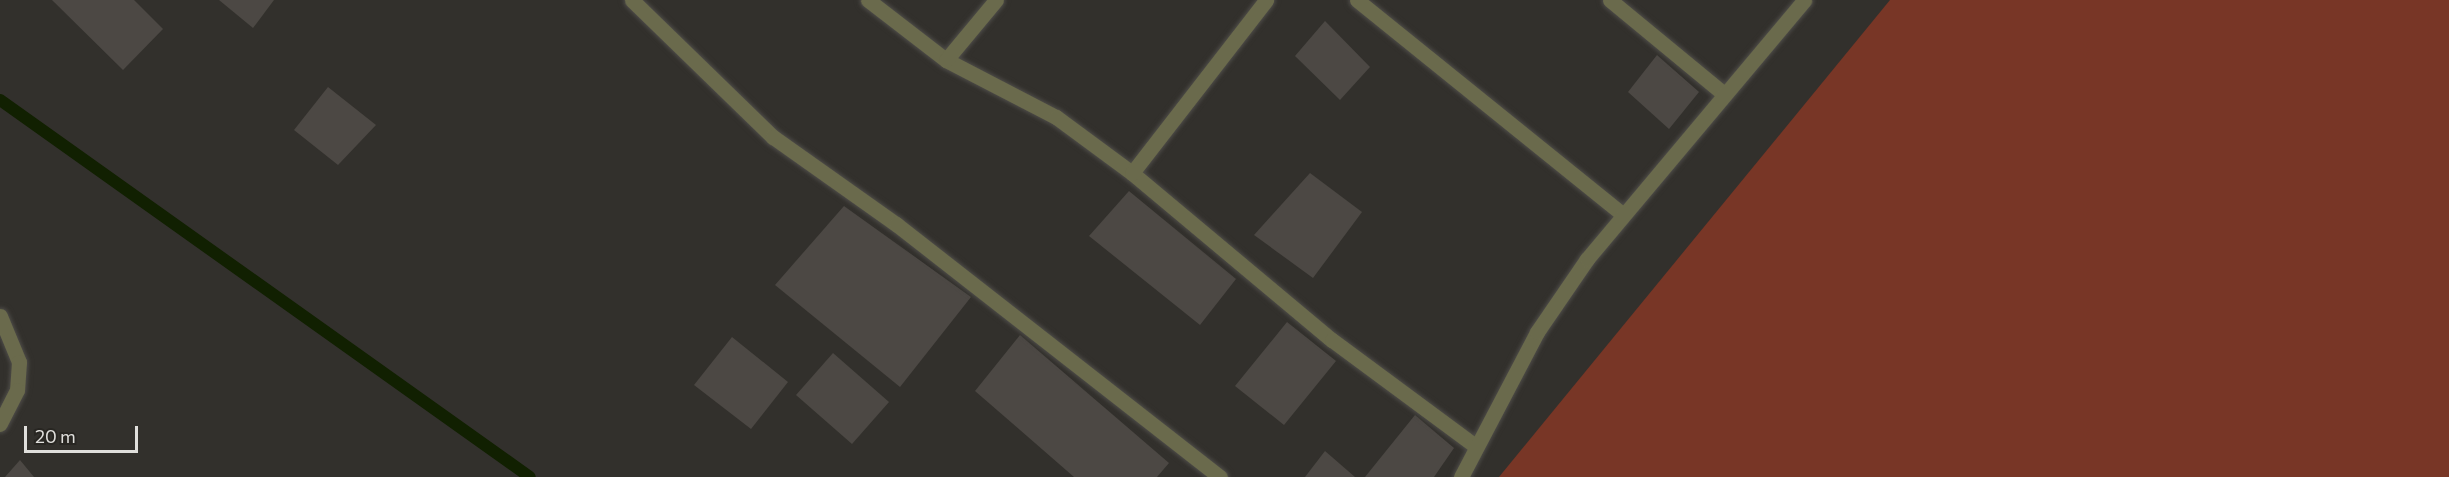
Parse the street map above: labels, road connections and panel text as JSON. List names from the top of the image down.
{
  "scale_bar": "20 m"
}
